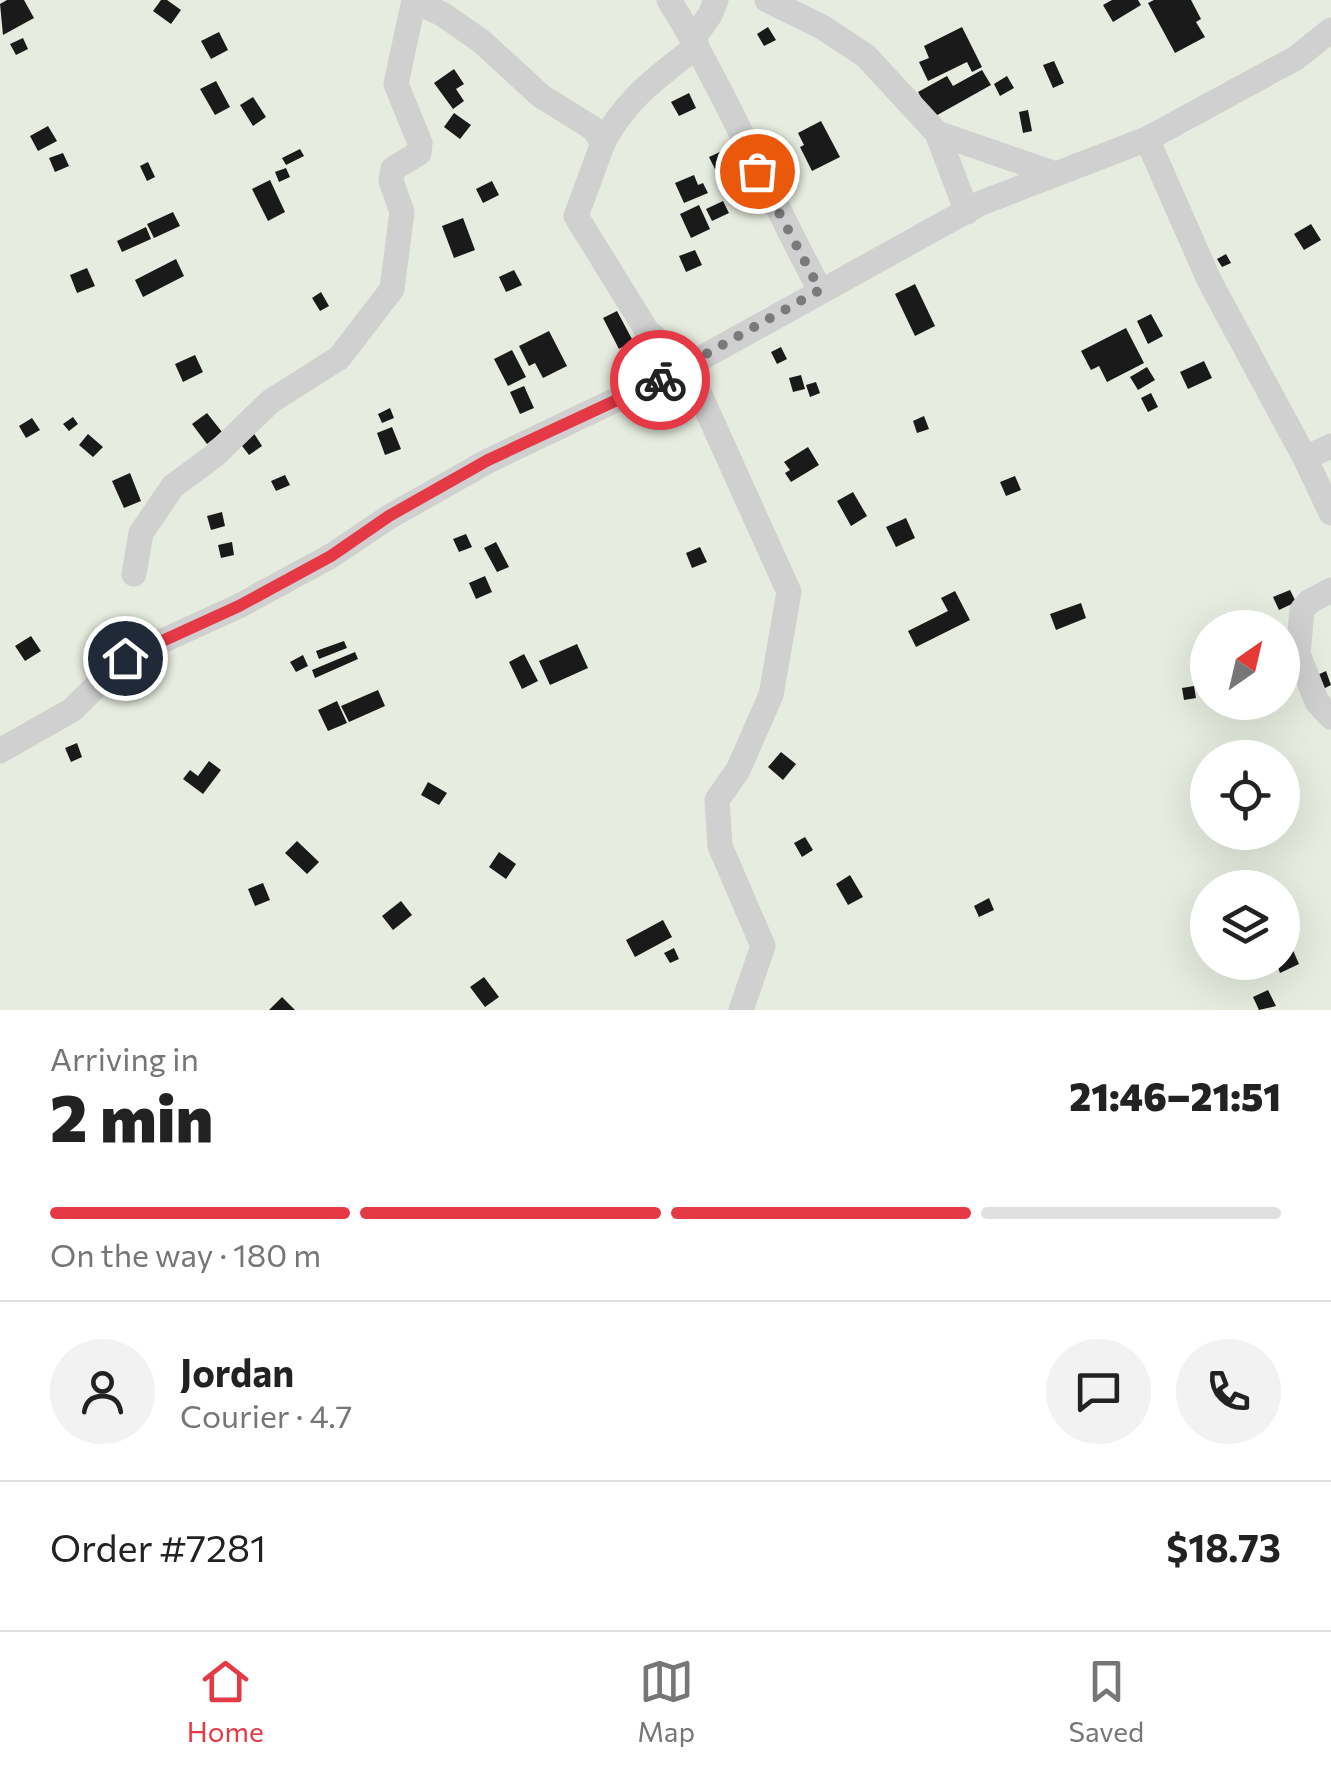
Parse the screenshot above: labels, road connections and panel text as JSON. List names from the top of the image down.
{
  "north": "top right",
  "page": {
    "heading": ["2 min", "Arriving in", "21:46–21:51"],
    "panel": [
      "Jordan",
      "Courier · 4.7",
      "Order #7281",
      "$18.73"
    ],
    "bar": "On the way · 180 m",
    "tabs": ["Home", "Map", "Saved"]
  }
}
